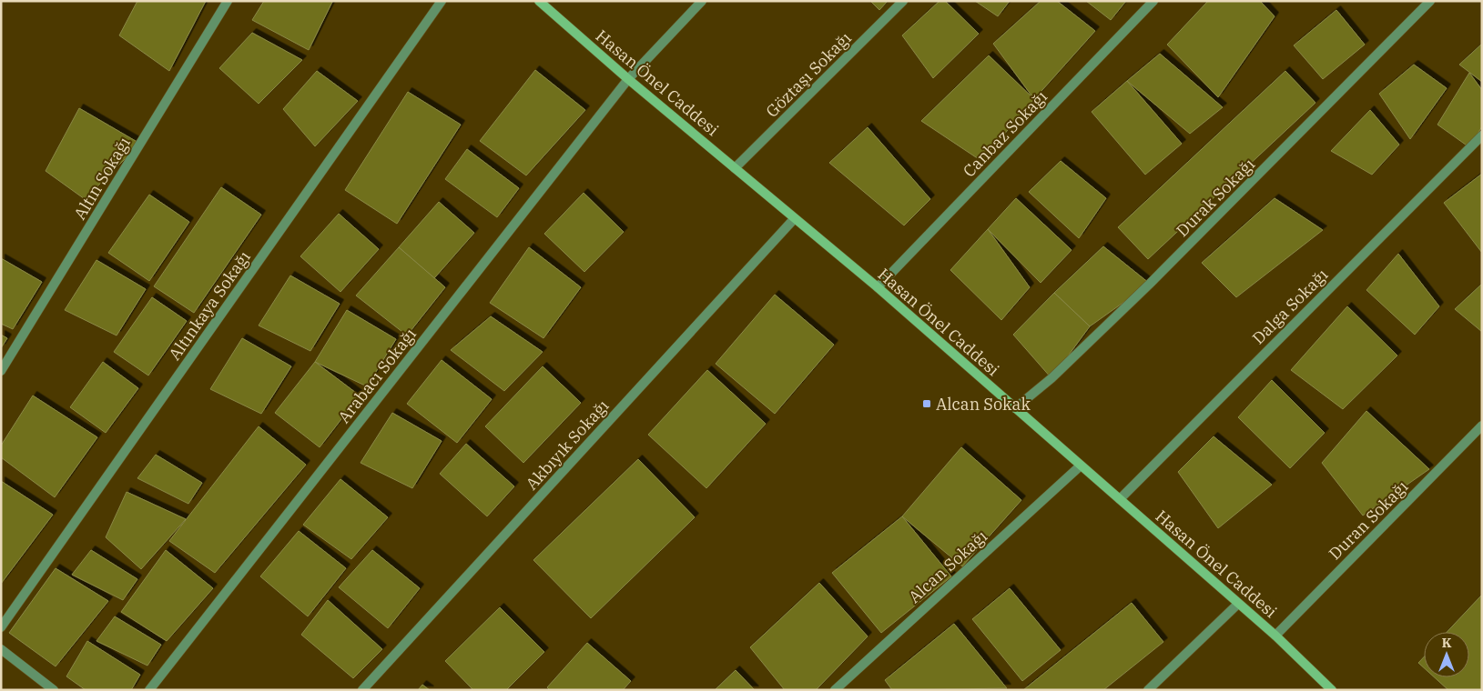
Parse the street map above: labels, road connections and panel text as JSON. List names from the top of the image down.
{
  "streets": {
    "main road": ["Hasan Önel Caddesi"],
    "street": [
      "Göztaşı Sokağı",
      "Canbaz Sokağı",
      "Altın Sokağı",
      "Durak Sokağı",
      "Altınkaya Sokağı",
      "Dalga Sokağı",
      "Arabacı Sokağı",
      "Akbıyık Sokağı",
      "Duran Sokağı",
      "Alcan Sokağı"
    ]
  },
  "crossings": [
    ["Göztaşı Sokağı", "Hasan Önel Caddesi"],
    ["Hasan Önel Caddesi", "Canbaz Sokağı"],
    ["Hasan Önel Caddesi", "Durak Sokağı"],
    ["Hasan Önel Caddesi", "Dalga Sokağı"],
    ["Hasan Önel Caddesi", "Arabacı Sokağı"],
    ["Hasan Önel Caddesi", "Akbıyık Sokağı"],
    ["Hasan Önel Caddesi", "Duran Sokağı"],
    ["Hasan Önel Caddesi", "Alcan Sokağı"]
  ],
  "places": {
    "transit": ["Alcan Sokak"]
  },
  "north": "top"
}
